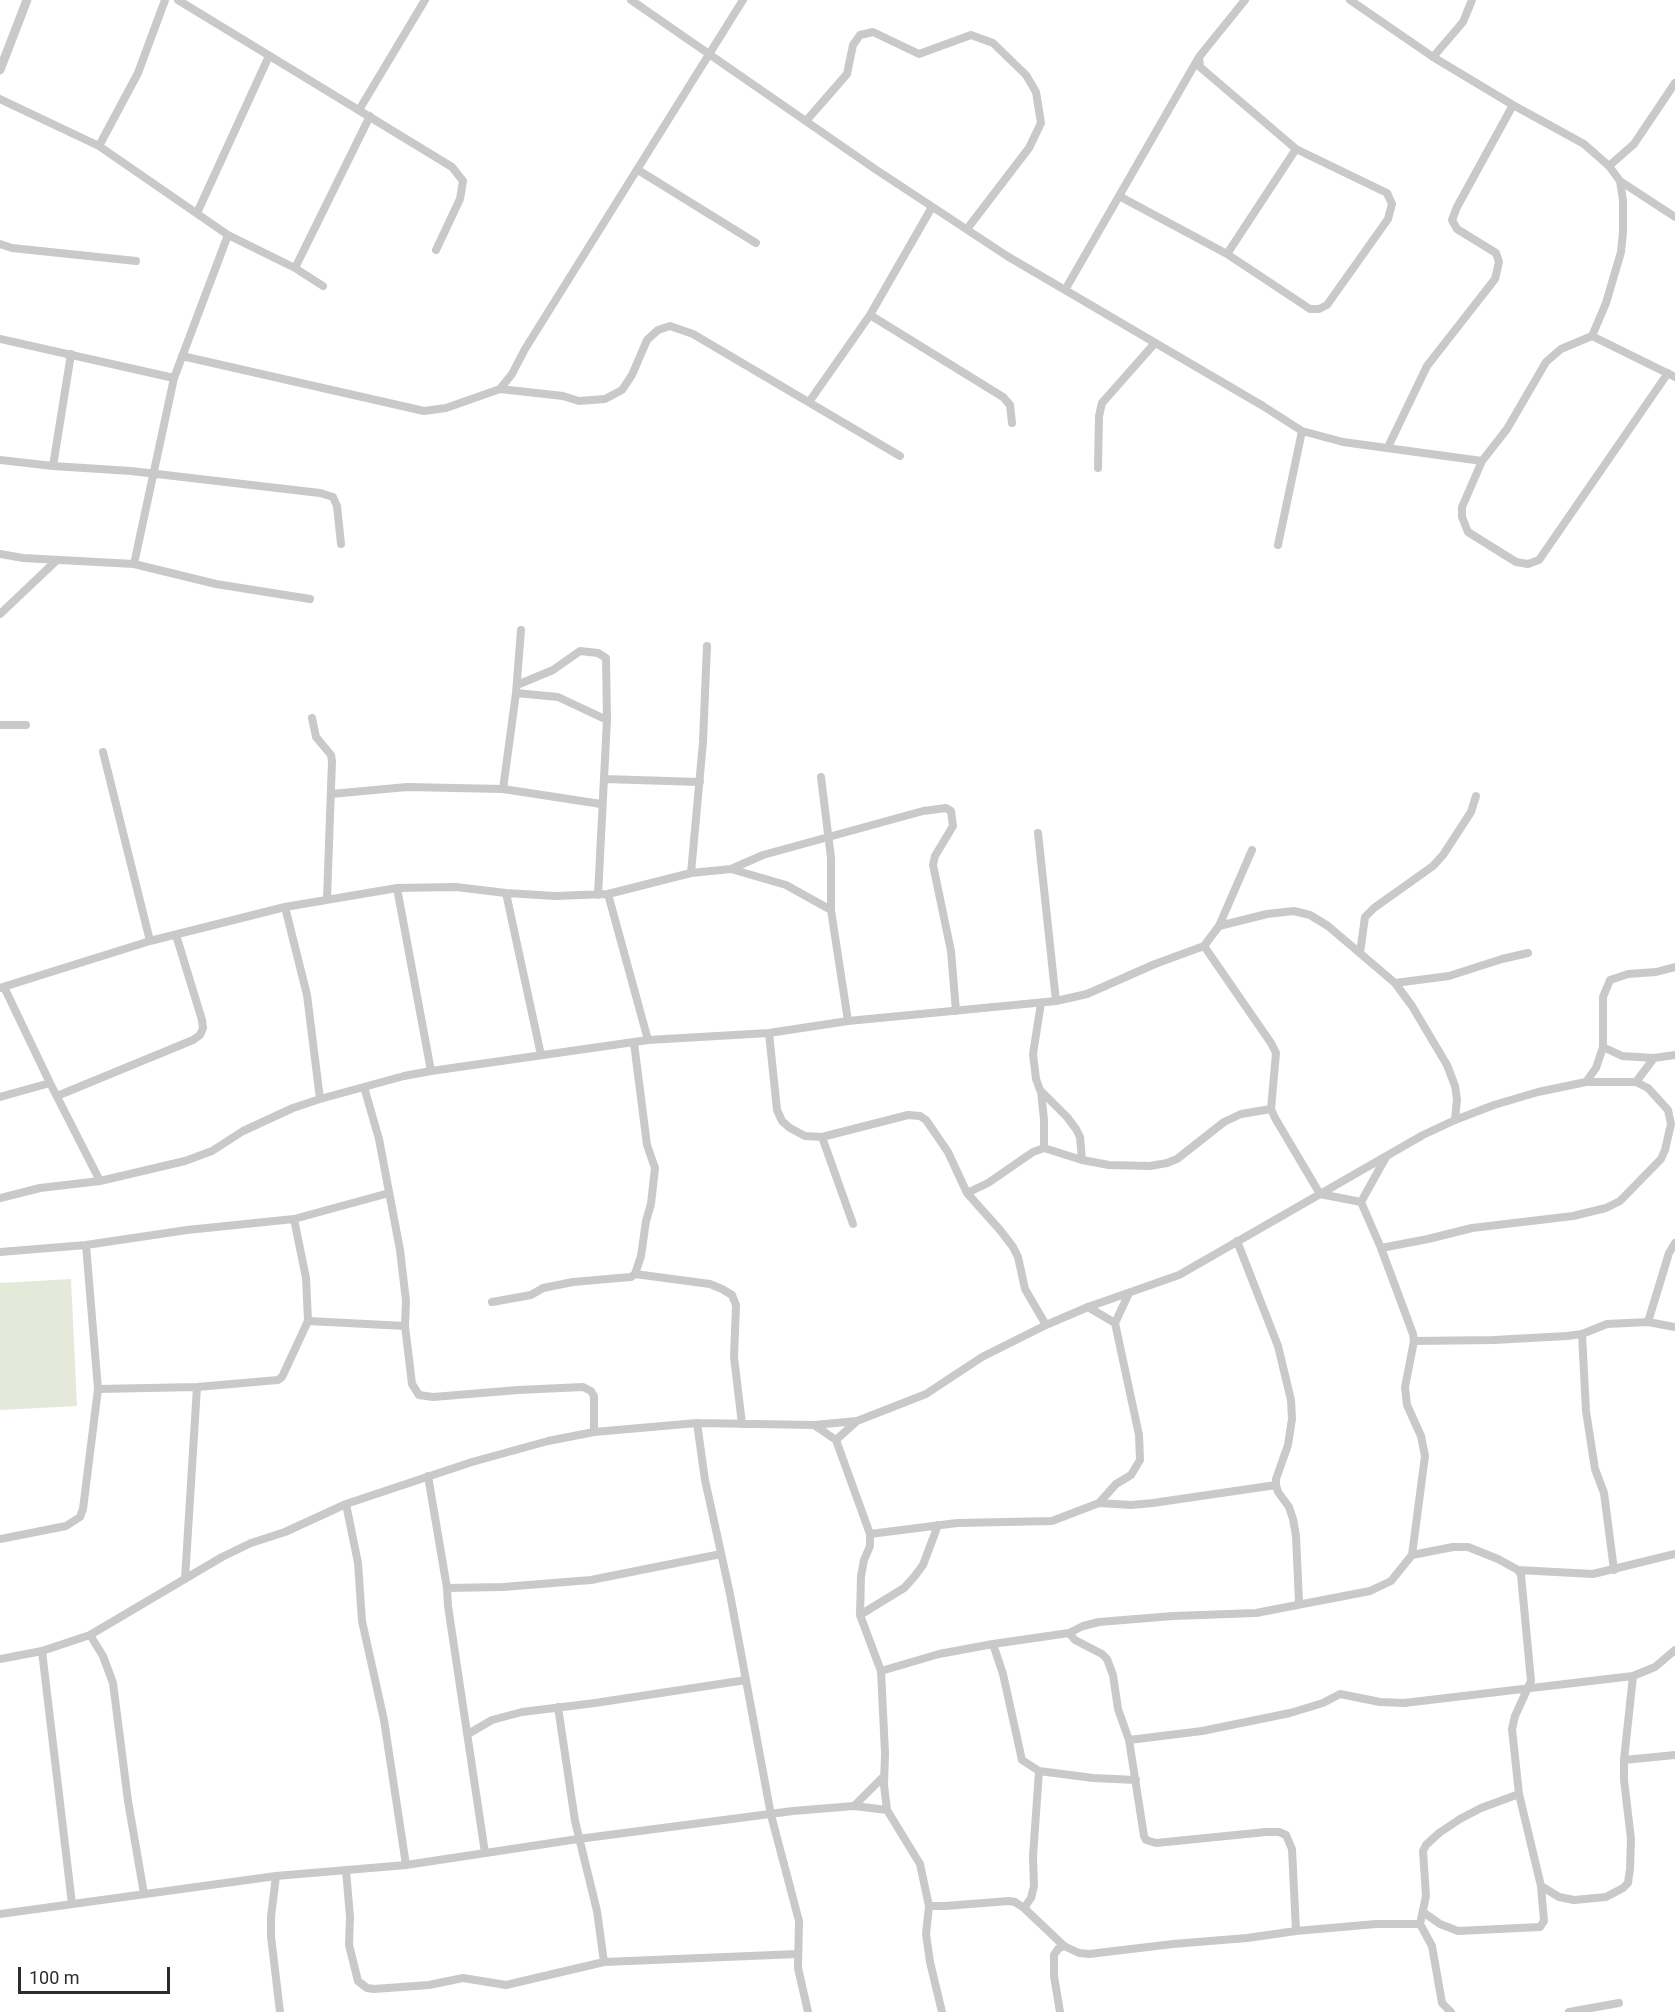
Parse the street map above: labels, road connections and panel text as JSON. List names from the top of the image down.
{
  "scale_bar": "100 m"
}
